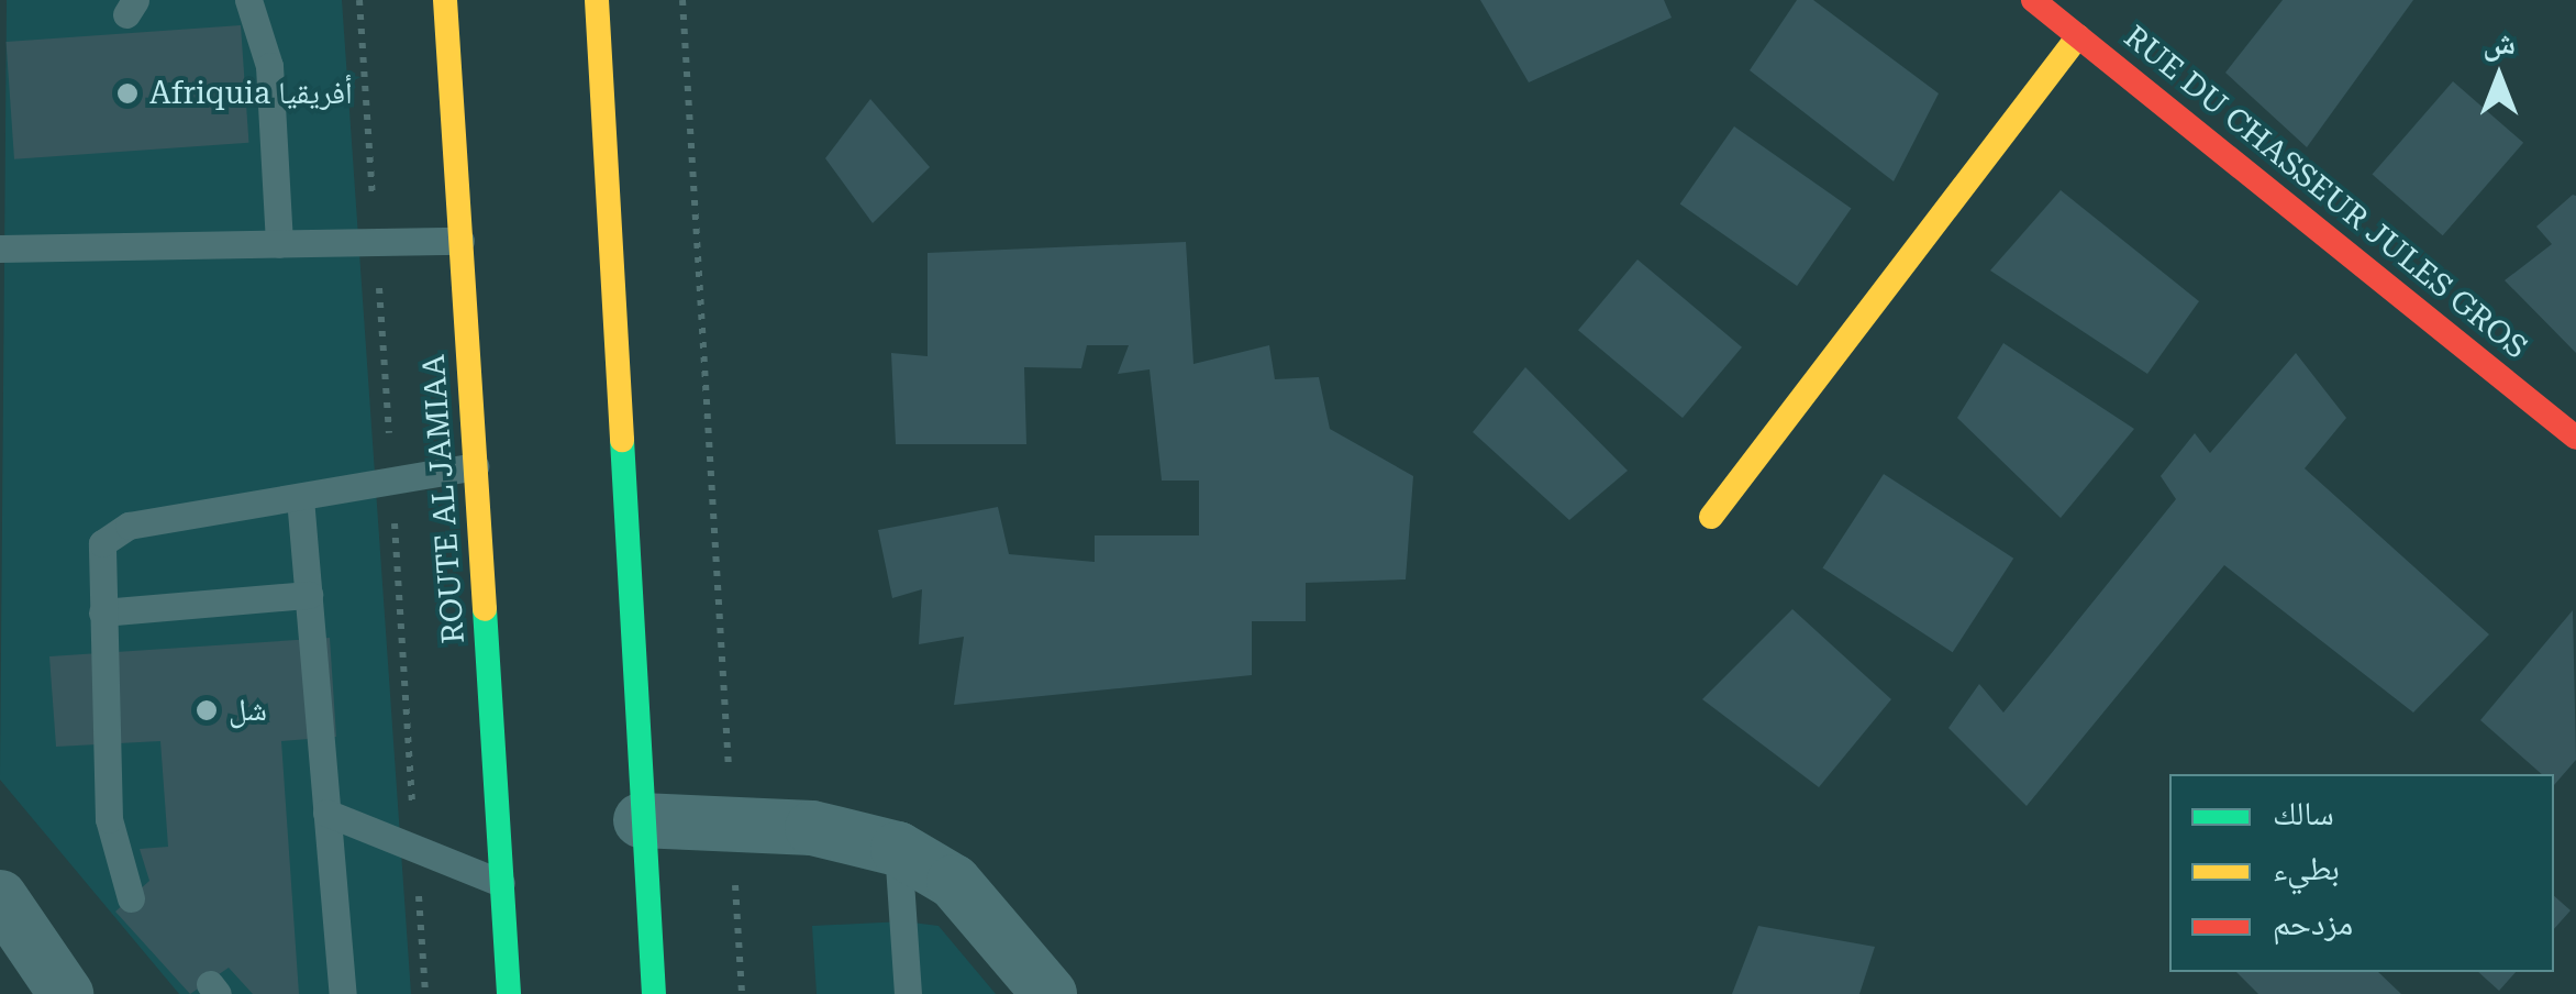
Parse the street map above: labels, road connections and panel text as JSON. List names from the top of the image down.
{
  "streets": {
    "main road": ["RUE DU CHASSEUR JULES GROS", "ROUTE AL JAMIAA"]
  },
  "places": ["Afriquia أفريقيا", "شل"],
  "legend": ["سالك", "بطيء", "مزدحم"],
  "north": "top"
}
